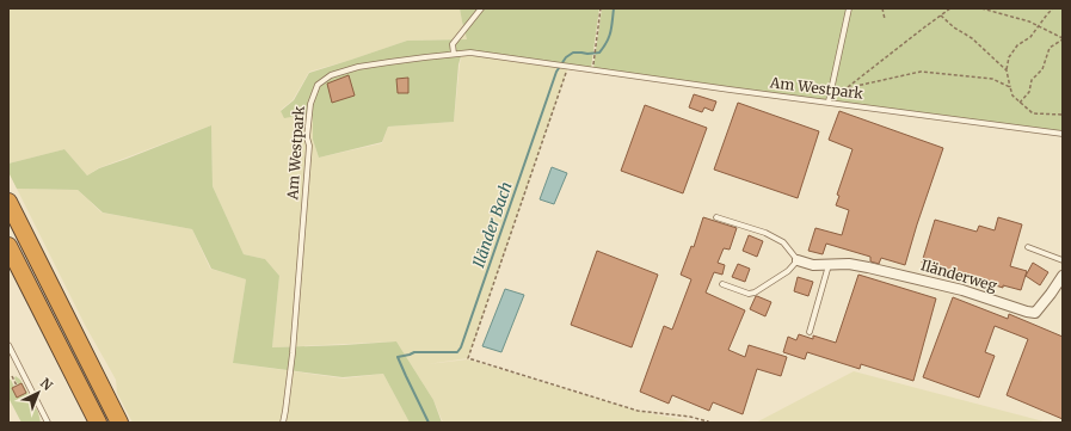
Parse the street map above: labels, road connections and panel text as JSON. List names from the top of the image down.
{
  "streets": {
    "street": ["Iländerweg"],
    "lane": ["Am Westpark"]
  },
  "water": ["Iländer Bach"],
  "north": "top right"
}
